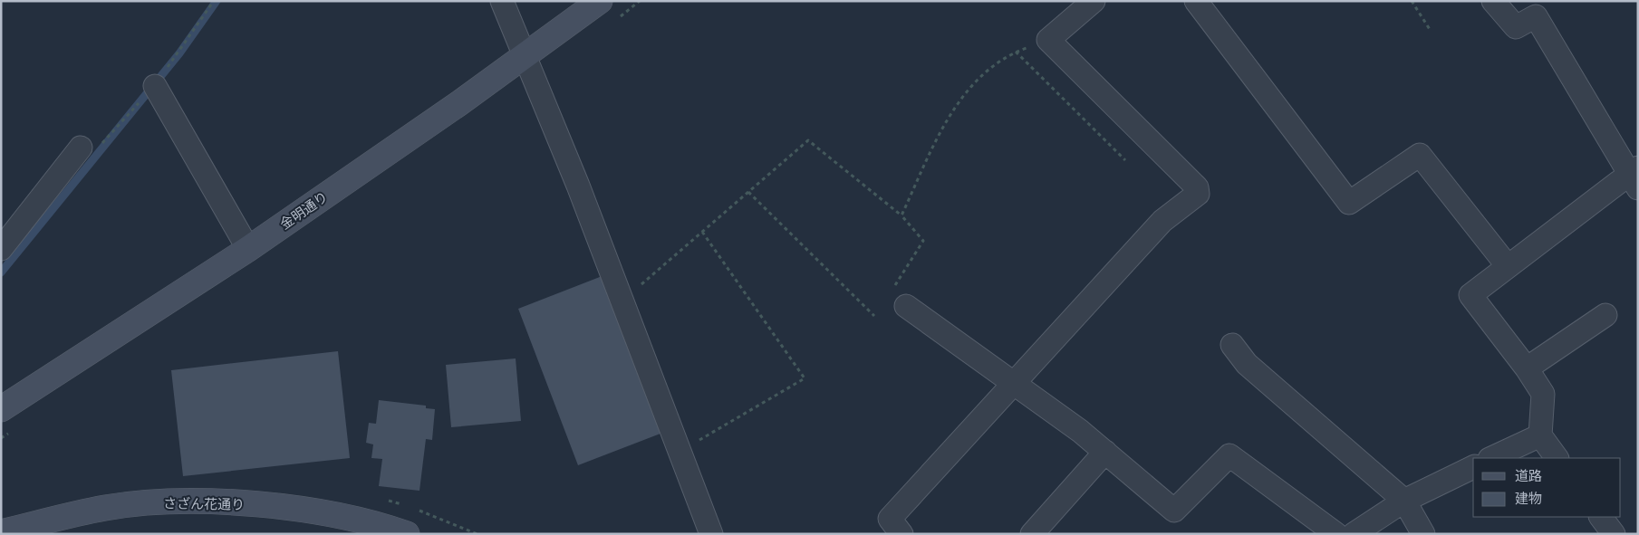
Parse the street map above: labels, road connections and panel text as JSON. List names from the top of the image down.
{
  "streets": {
    "street": ["金明通り", "さざん花通り"]
  },
  "legend": ["道路", "建物"]
}
